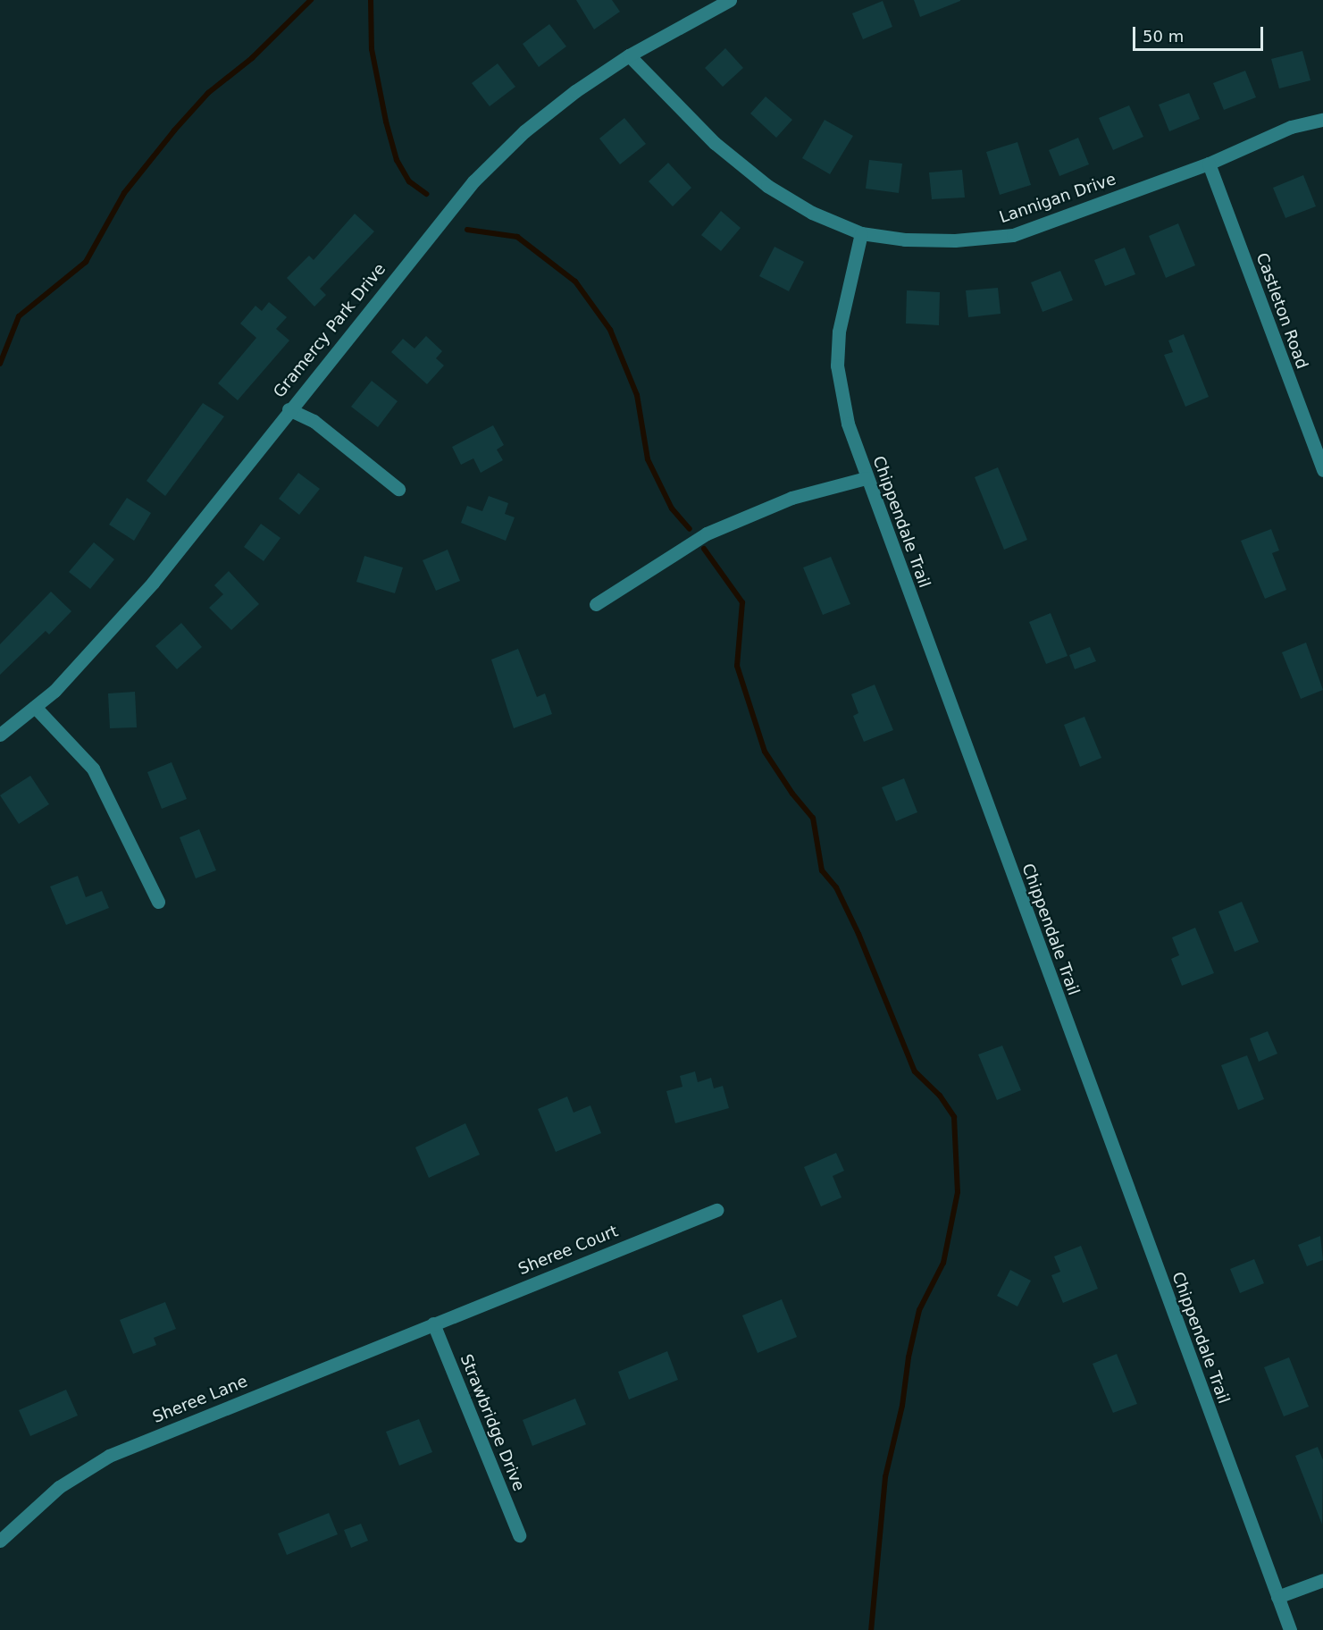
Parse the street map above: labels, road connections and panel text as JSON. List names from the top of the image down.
{
  "streets": {
    "street": [
      "Lannigan Drive",
      "Castleton Road",
      "Gramercy Park Drive",
      "Chippendale Trail",
      "Sheree Court",
      "Sheree Lane",
      "Strawbridge Drive"
    ]
  },
  "crossings": [
    ["Lannigan Drive", "Castleton Road"],
    ["Lannigan Drive", "Gramercy Park Drive"],
    ["Lannigan Drive", "Chippendale Trail"],
    ["Sheree Court", "Sheree Lane"],
    ["Sheree Court", "Strawbridge Drive"],
    ["Sheree Lane", "Strawbridge Drive"]
  ],
  "scale_bar": "50 m"
}
